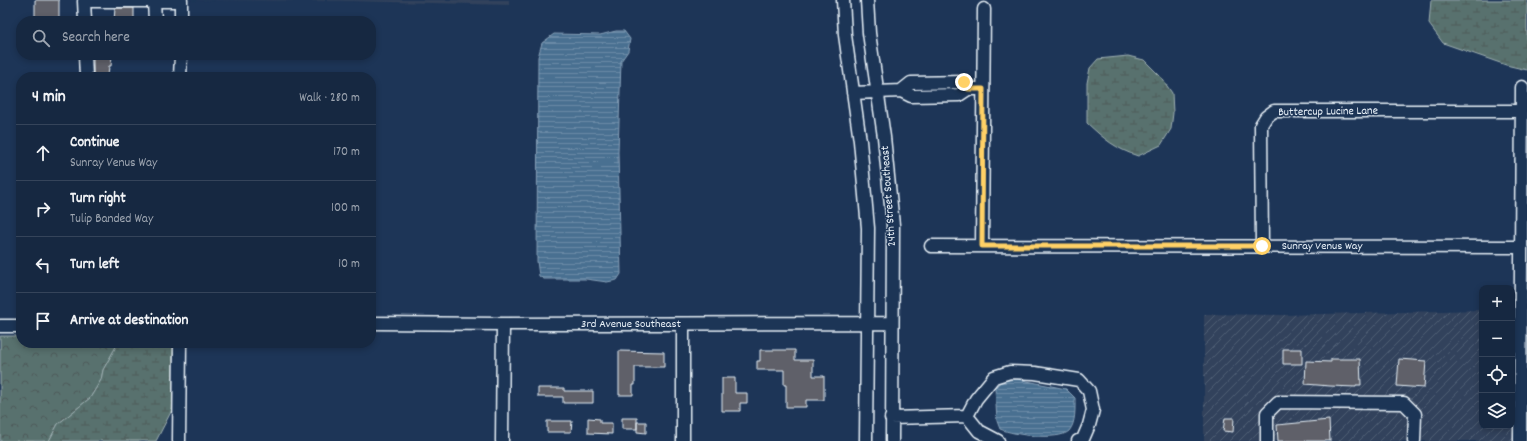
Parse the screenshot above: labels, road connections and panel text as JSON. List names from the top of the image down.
{
  "streets": {
    "street": [
      "Buttercup Lucine Lane",
      "24th Street Southeast",
      "Sunray Venus Way",
      "3rd Avenue Southeast"
    ]
  },
  "crossings": [
    ["Buttercup Lucine Lane", "Sunray Venus Way"],
    ["24th Street Southeast", "3rd Avenue Southeast"]
  ],
  "page": {
    "search": "Search here",
    "heading": ["4 min", "Walk · 280 m"],
    "list": [
      ["Continue", "Sunray Venus Way", "170 m"],
      ["Turn right", "Tulip Banded Way", "100 m"],
      ["Turn left", "10 m"],
      "Arrive at destination"
    ],
    "map_buttons": ["+", "−"]
  }
}
